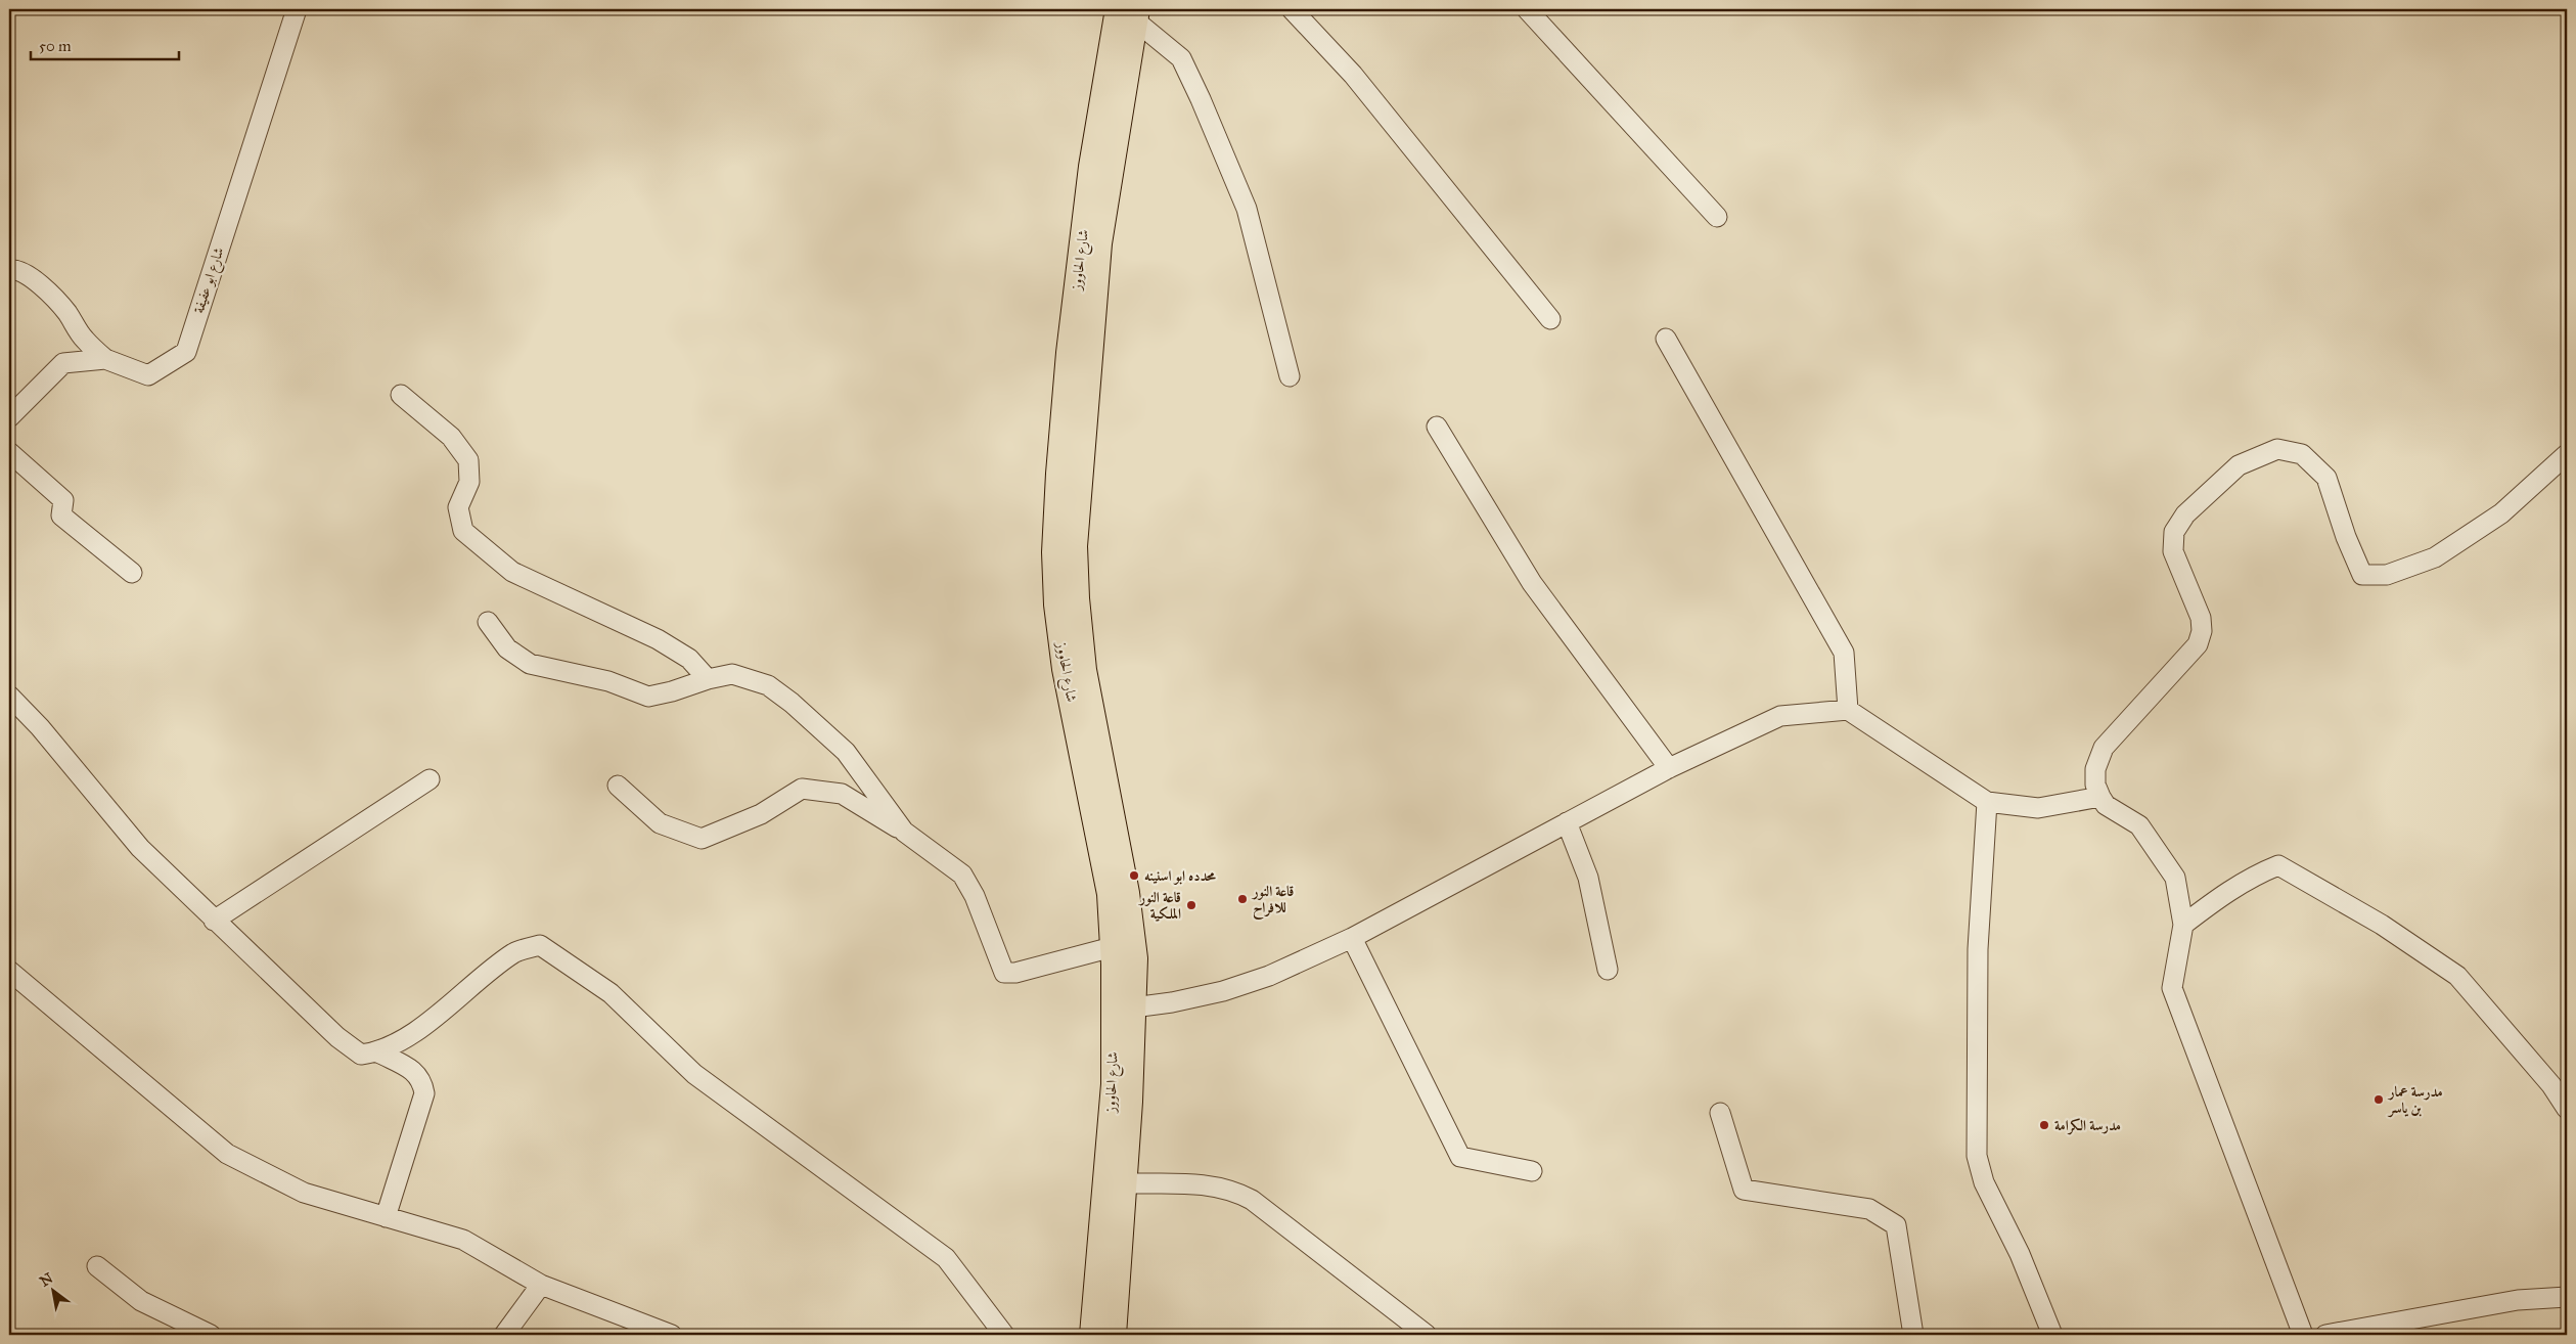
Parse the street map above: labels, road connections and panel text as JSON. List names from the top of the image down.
{
  "streets": {
    "main road": ["شارع الحاووز"],
    "street": ["شارع ابو عفيفة"]
  },
  "places": [
    "محدده ابو اسنينه",
    "قاعة النور للافراح",
    "قاعة النور الملكية",
    "مدرسة عمار بن ياسر",
    "مدرسة الكرامة"
  ],
  "scale_bar": "50 m",
  "north": "top left"
}
